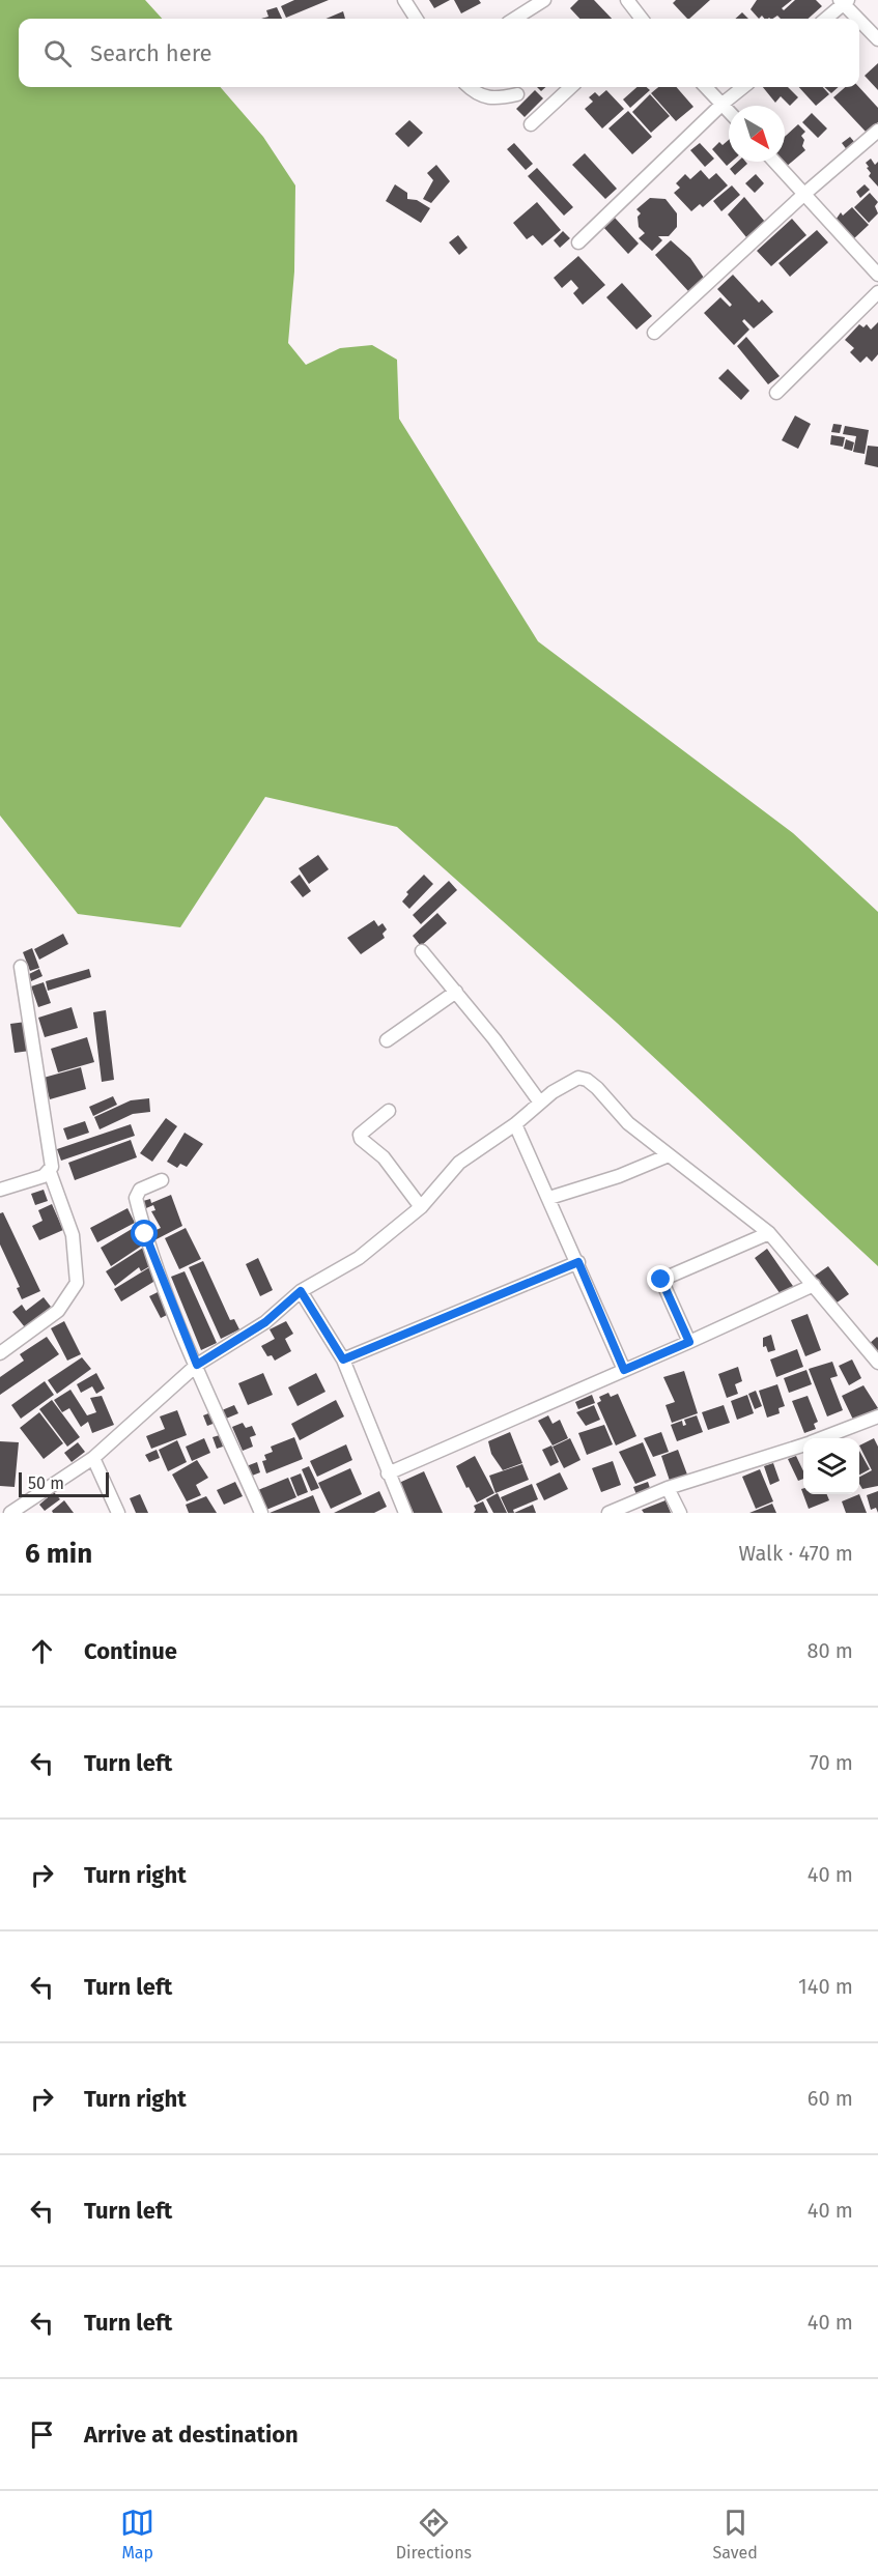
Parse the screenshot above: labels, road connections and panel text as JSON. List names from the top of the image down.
{
  "scale_bar": "50 m",
  "north": "bottom right",
  "page": {
    "search": "Search here",
    "scale": "50 m",
    "heading": ["6 min", "Walk · 470 m"],
    "list": [
      ["Continue", "80 m"],
      ["Turn left", "70 m"],
      ["Turn right", "40 m"],
      ["Turn left", "140 m"],
      ["Turn right", "60 m"],
      ["Turn left", "40 m"],
      ["Turn left", "40 m"],
      "Arrive at destination"
    ],
    "nav": ["Map", "Directions", "Saved"]
  }
}
